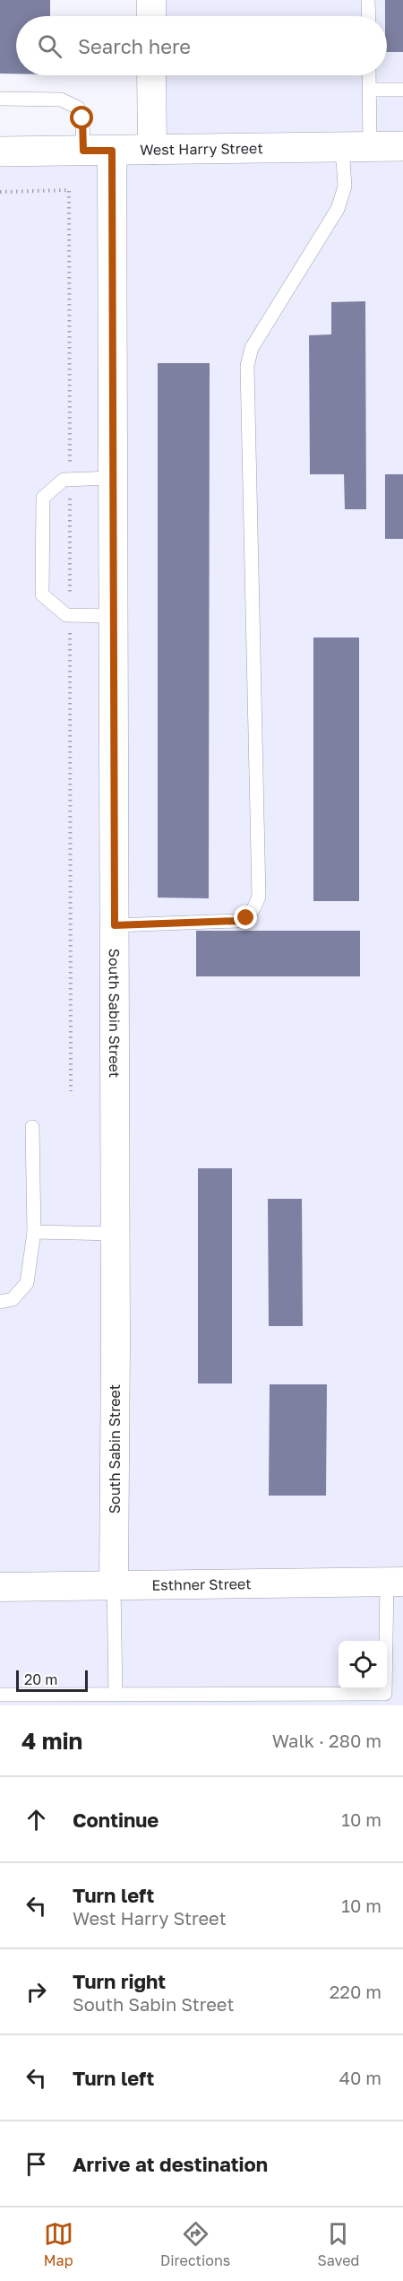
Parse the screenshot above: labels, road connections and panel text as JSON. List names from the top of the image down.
{
  "streets": {
    "street": ["West Harry Street", "South Sabin Street", "Esthner Street"]
  },
  "crossings": [
    ["West Harry Street", "South Sabin Street"],
    ["South Sabin Street", "Esthner Street"]
  ],
  "scale_bar": "20 m",
  "page": {
    "search": "Search here",
    "scale": "20 m",
    "heading": ["4 min", "Walk · 280 m"],
    "list": [
      ["Continue", "10 m"],
      ["Turn left", "West Harry Street", "10 m"],
      ["Turn right", "South Sabin Street", "220 m"],
      ["Turn left", "40 m"],
      "Arrive at destination"
    ],
    "nav": ["Map", "Directions", "Saved"]
  }
}
